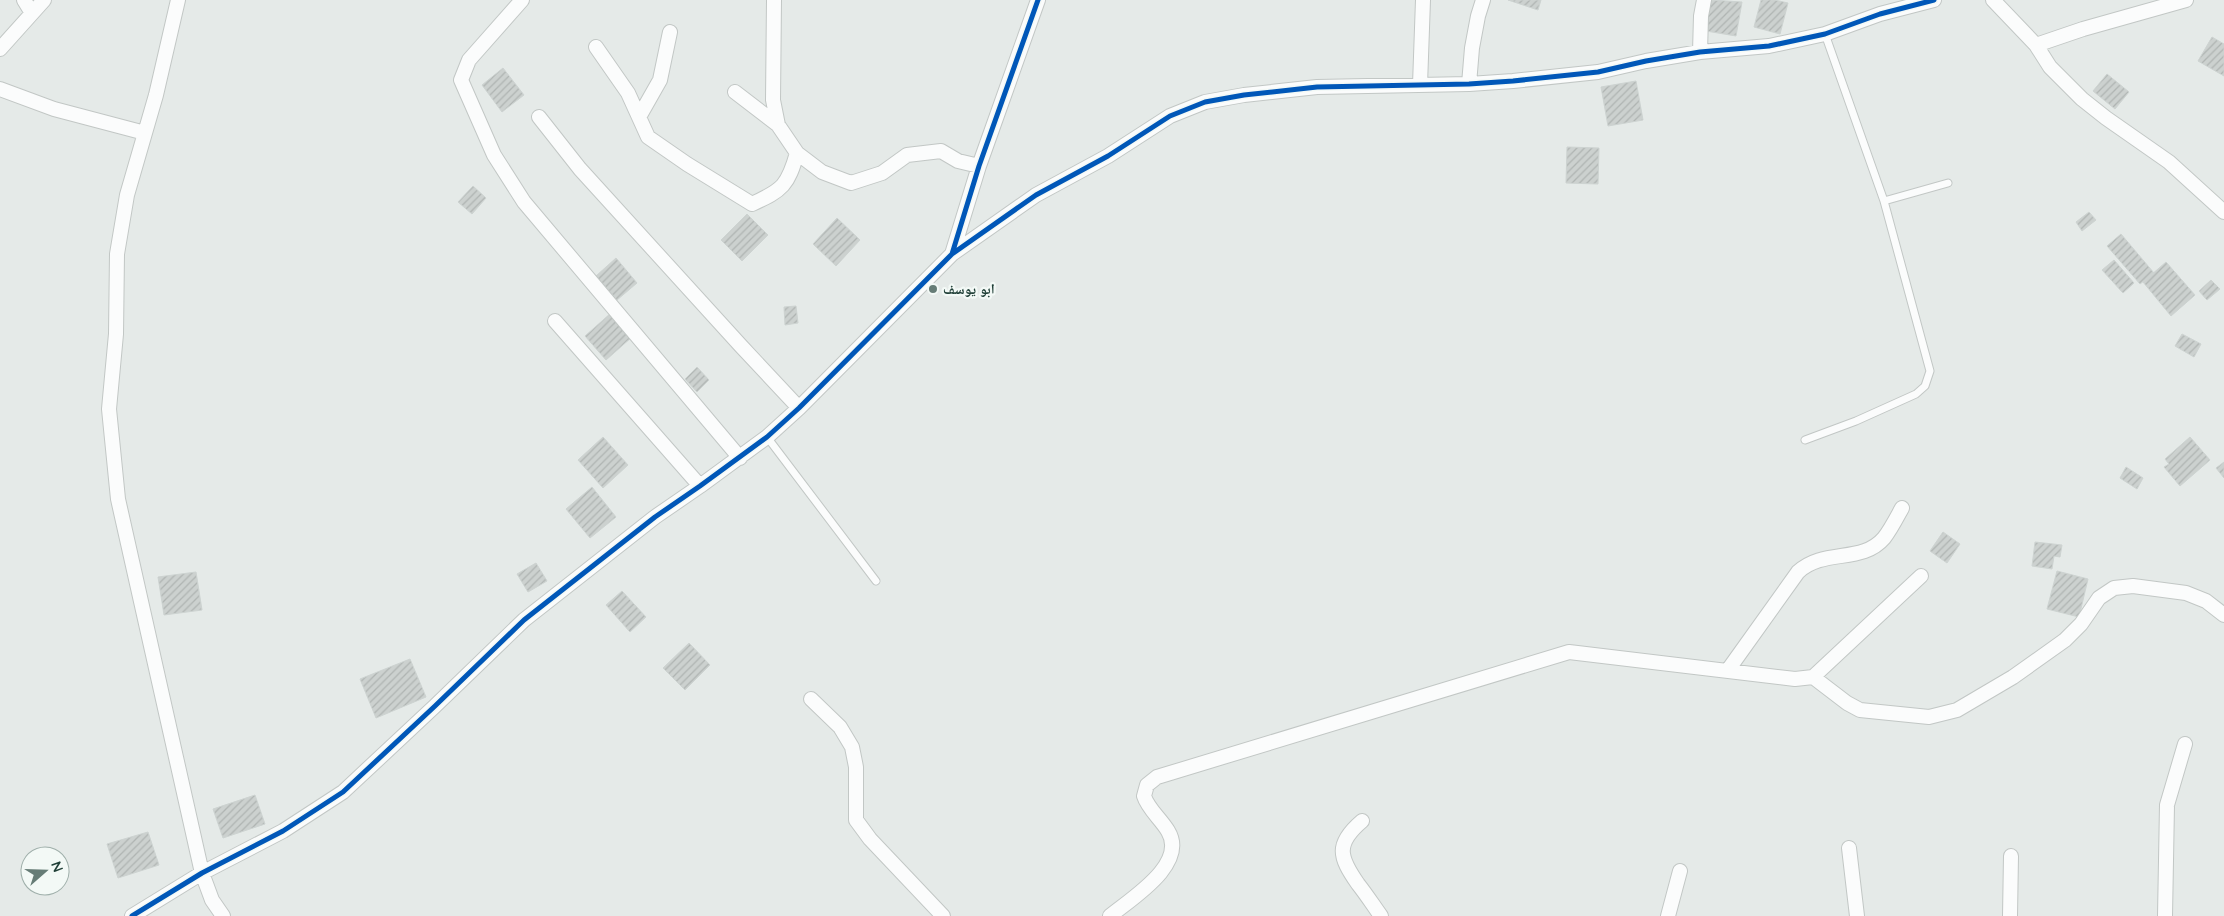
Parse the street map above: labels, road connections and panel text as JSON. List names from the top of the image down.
{
  "places": ["ابو يوسف"],
  "north": "right"
}
